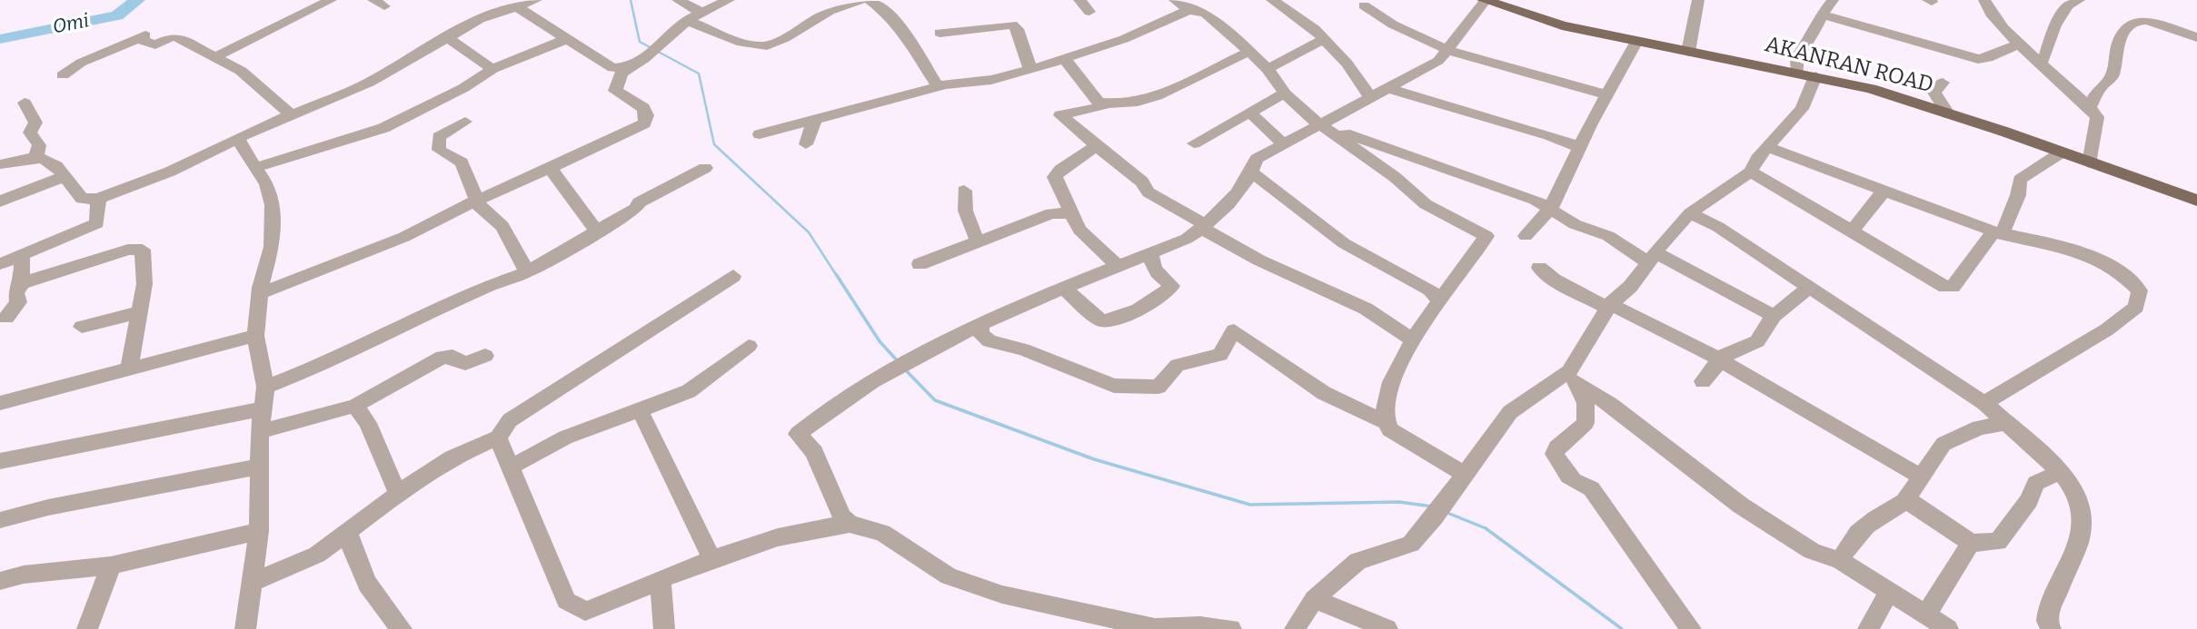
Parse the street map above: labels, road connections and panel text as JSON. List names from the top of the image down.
{
  "streets": {
    "main road": ["AKANRAN ROAD"]
  },
  "water": ["Omi"]
}
